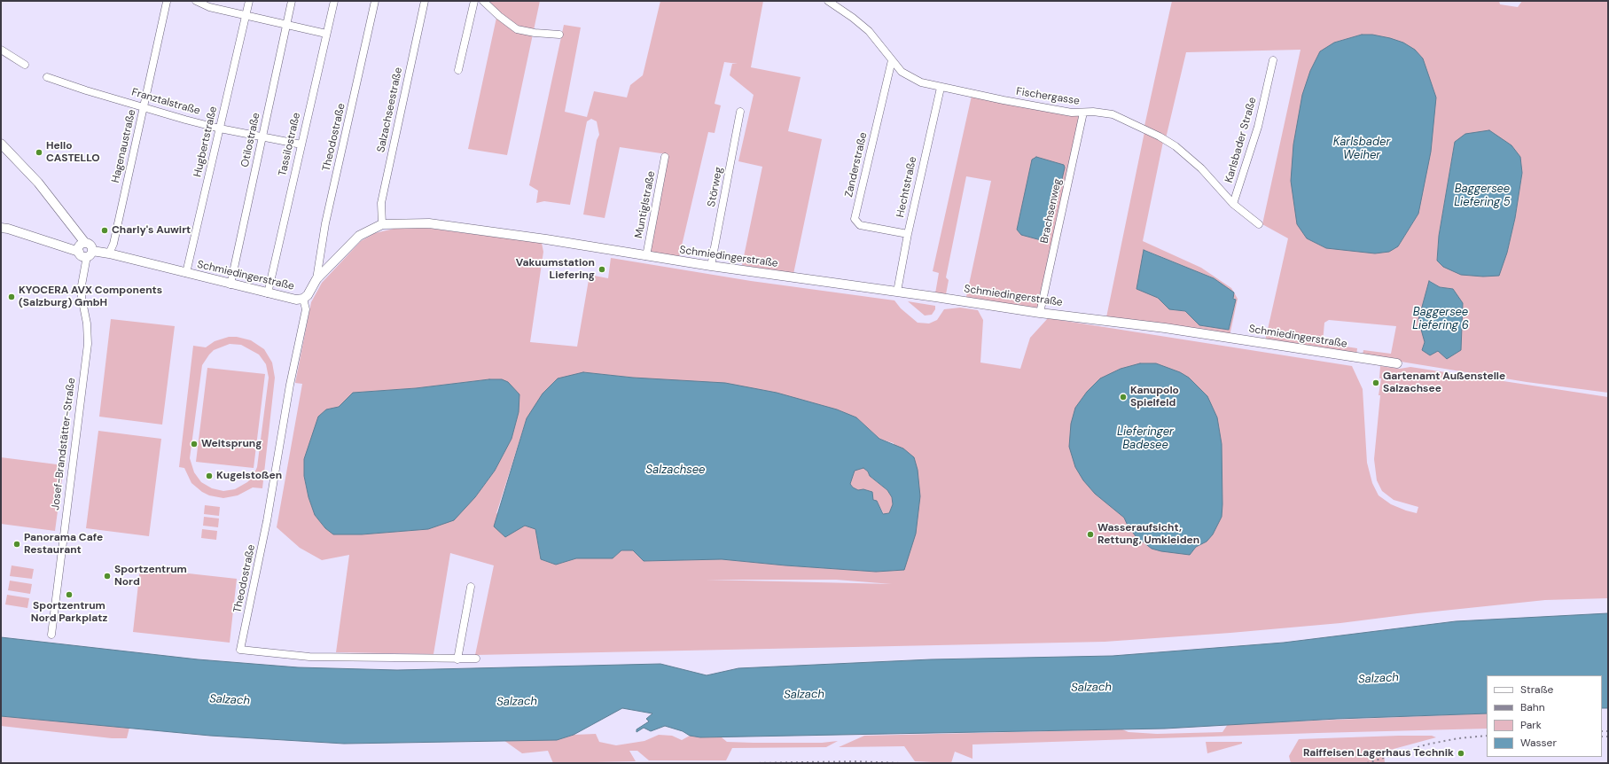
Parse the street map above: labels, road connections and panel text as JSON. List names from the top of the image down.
{
  "streets": {
    "street": [
      "Fischergasse",
      "Franztalstraße",
      "Salzachseestraße",
      "Theodostraße",
      "Otilostraße",
      "Karlsbader Straße",
      "Hugbertstraße",
      "Tassilostraße",
      "Hagenaustraße",
      "Zanderstraße",
      "Störweg",
      "Hechtstraße",
      "Muntiglstraße",
      "Brachsenweg",
      "Schmiedingerstraße",
      "Josef-Brandstätter-Straße"
    ]
  },
  "crossings": [
    ["Fischergasse", "Karlsbader Straße"],
    ["Fischergasse", "Zanderstraße"],
    ["Fischergasse", "Hechtstraße"],
    ["Fischergasse", "Brachsenweg"],
    ["Franztalstraße", "Otilostraße"],
    ["Franztalstraße", "Hugbertstraße"],
    ["Franztalstraße", "Tassilostraße"],
    ["Franztalstraße", "Hagenaustraße"],
    ["Salzachseestraße", "Schmiedingerstraße"],
    ["Theodostraße", "Schmiedingerstraße"],
    ["Otilostraße", "Schmiedingerstraße"],
    ["Hugbertstraße", "Schmiedingerstraße"],
    ["Tassilostraße", "Schmiedingerstraße"],
    ["Hagenaustraße", "Schmiedingerstraße"],
    ["Zanderstraße", "Hechtstraße"],
    ["Störweg", "Schmiedingerstraße"],
    ["Hechtstraße", "Schmiedingerstraße"],
    ["Muntiglstraße", "Schmiedingerstraße"],
    ["Brachsenweg", "Schmiedingerstraße"],
    ["Schmiedingerstraße", "Josef-Brandstätter-Straße"]
  ],
  "water": [
    "Karlsbader Weiher",
    "Baggersee Liefering 5",
    "Baggersee Liefering 6",
    "Lieferinger Badesee",
    "Salzachsee",
    "Salzach"
  ],
  "places": [
    "Hello CASTELLO",
    "Charly's Auwirt",
    "Vakuumstation Liefering",
    "KYOCERA AVX Components (Salzburg) GmbH",
    "Gartenamt Außenstelle Salzachsee",
    "Kanupolo Spielfeld",
    "Weitsprung",
    "Kugelstoßen",
    "Wasseraufsicht, Rettung, Umkleiden",
    "Panorama Cafe Restaurant",
    "Sportzentrum Nord",
    "Sportzentrum Nord Parkplatz",
    "Raiffeisen Lagerhaus Technik"
  ],
  "legend": [
    "Straße",
    "Bahn",
    "Park",
    "Wasser"
  ]
}
